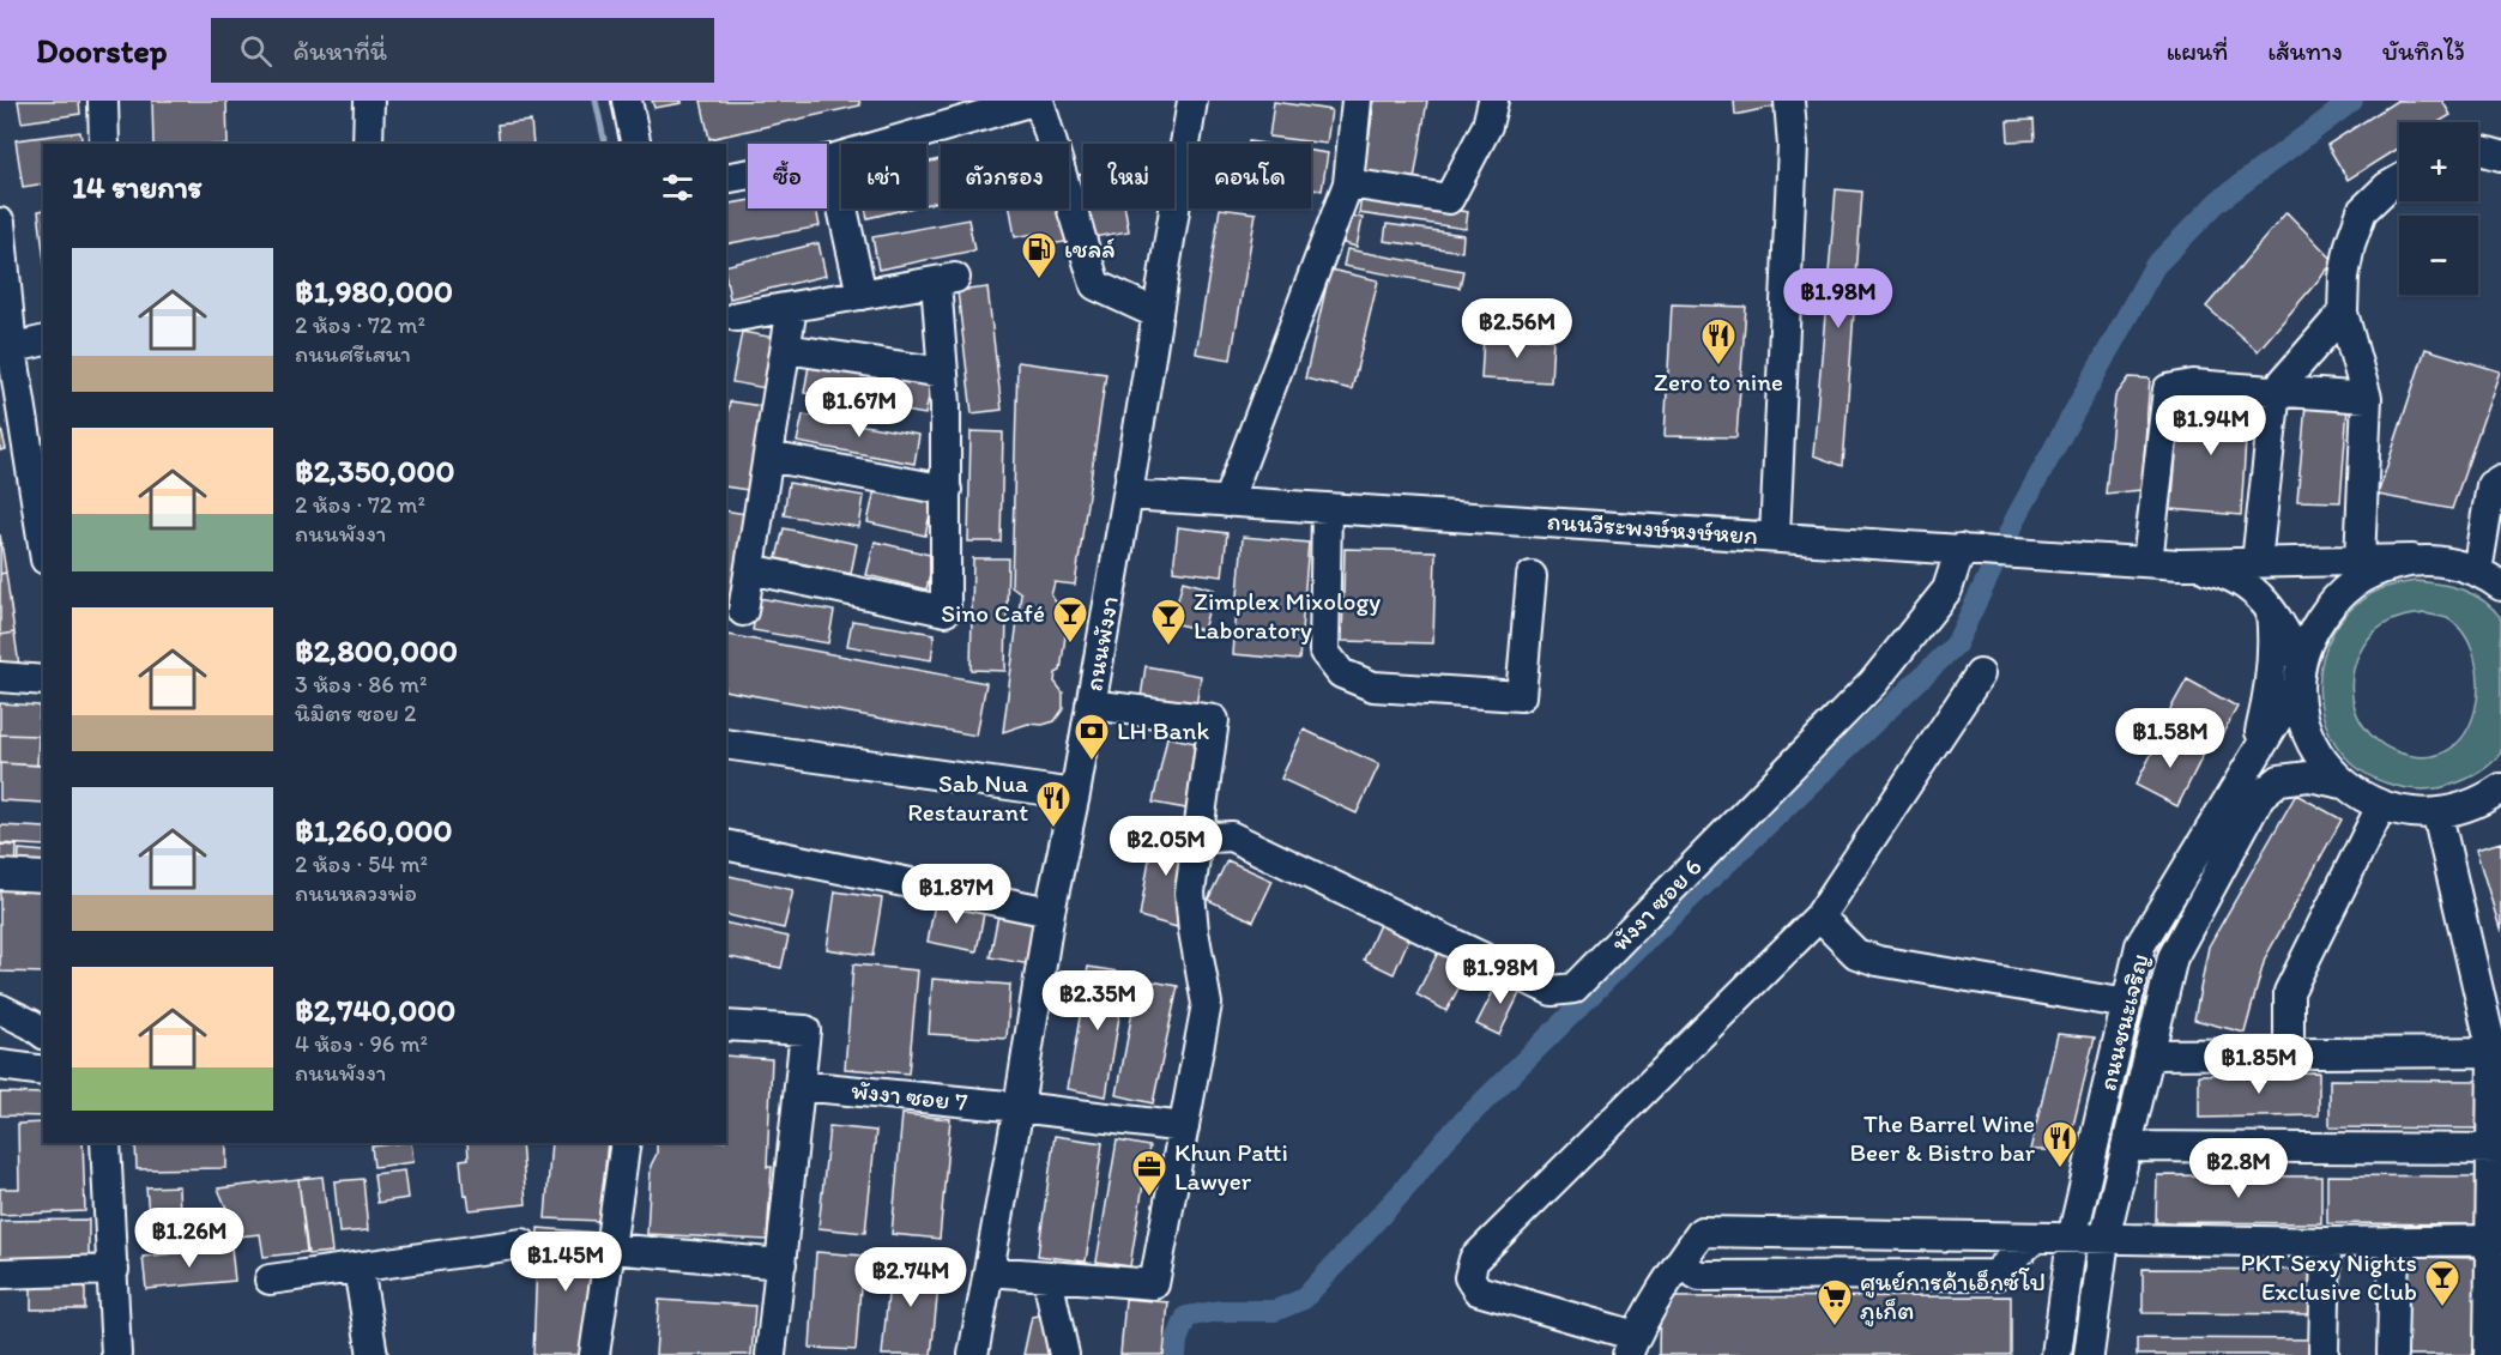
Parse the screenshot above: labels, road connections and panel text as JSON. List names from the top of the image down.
{
  "streets": {
    "street": [
      "ถนนวีระพงษ์หงษ์หยก",
      "ถนนพังงา",
      "พังงา ซอย 6",
      "ถนนชนะเจริญ",
      "พังงา ซอย 7"
    ]
  },
  "crossings": [
    ["ถนนวีระพงษ์หงษ์หยก", "ถนนพังงา"],
    ["ถนนวีระพงษ์หงษ์หยก", "พังงา ซอย 6"],
    ["ถนนวีระพงษ์หงษ์หยก", "ถนนชนะเจริญ"],
    ["ถนนพังงา", "พังงา ซอย 7"]
  ],
  "places": {
    "fuel station": ["เชลล์"],
    "restaurant": ["Zero to nine", "Sab Nua Restaurant", "The Barrel Wine Beer & Bistro bar"],
    "bar": ["Sino Café", "Zimplex Mixology Laboratory", "PKT Sexy Nights Exclusive Club"],
    "bank": ["LH Bank"],
    "office": ["Khun Patti Lawyer"],
    "supermarket": ["ศูนย์การค้าเอ็กซ์โป ภูเก็ต"]
  },
  "page": {
    "header": "Doorstep",
    "search": "ค้นหาที่นี่",
    "nav": ["แผนที่", "เส้นทาง", "บันทึกไว้"],
    "map_buttons": ["+", "−"],
    "chip": [
      "ซื้อ",
      "เช่า",
      "ตัวกรอง",
      "ใหม่",
      "คอนโด"
    ],
    "heading": "14 รายการ",
    "list": [
      {
        "name": "฿1,980,000",
        "note": "2 ห้อง · 72 m² · ถนนศรีเสนา"
      },
      {
        "name": "฿2,350,000",
        "note": "2 ห้อง · 72 m² · ถนนพังงา"
      },
      {
        "name": "฿2,800,000",
        "note": "3 ห้อง · 86 m² · นิมิตร ซอย 2"
      },
      {
        "name": "฿1,260,000",
        "note": "2 ห้อง · 54 m² · ถนนหลวงพ่อ"
      },
      {
        "name": "฿2,740,000",
        "note": "4 ห้อง · 96 m² · ถนนพังงา"
      }
    ],
    "price": [
      "฿1.98M",
      "฿2.56M",
      "฿1.67M",
      "฿1.94M",
      "฿1.58M",
      "฿2.05M",
      "฿1.87M",
      "฿1.98M",
      "฿2.35M",
      "฿1.85M",
      "฿2.8M",
      "฿1.26M",
      "฿1.45M",
      "฿2.74M"
    ]
  }
}
